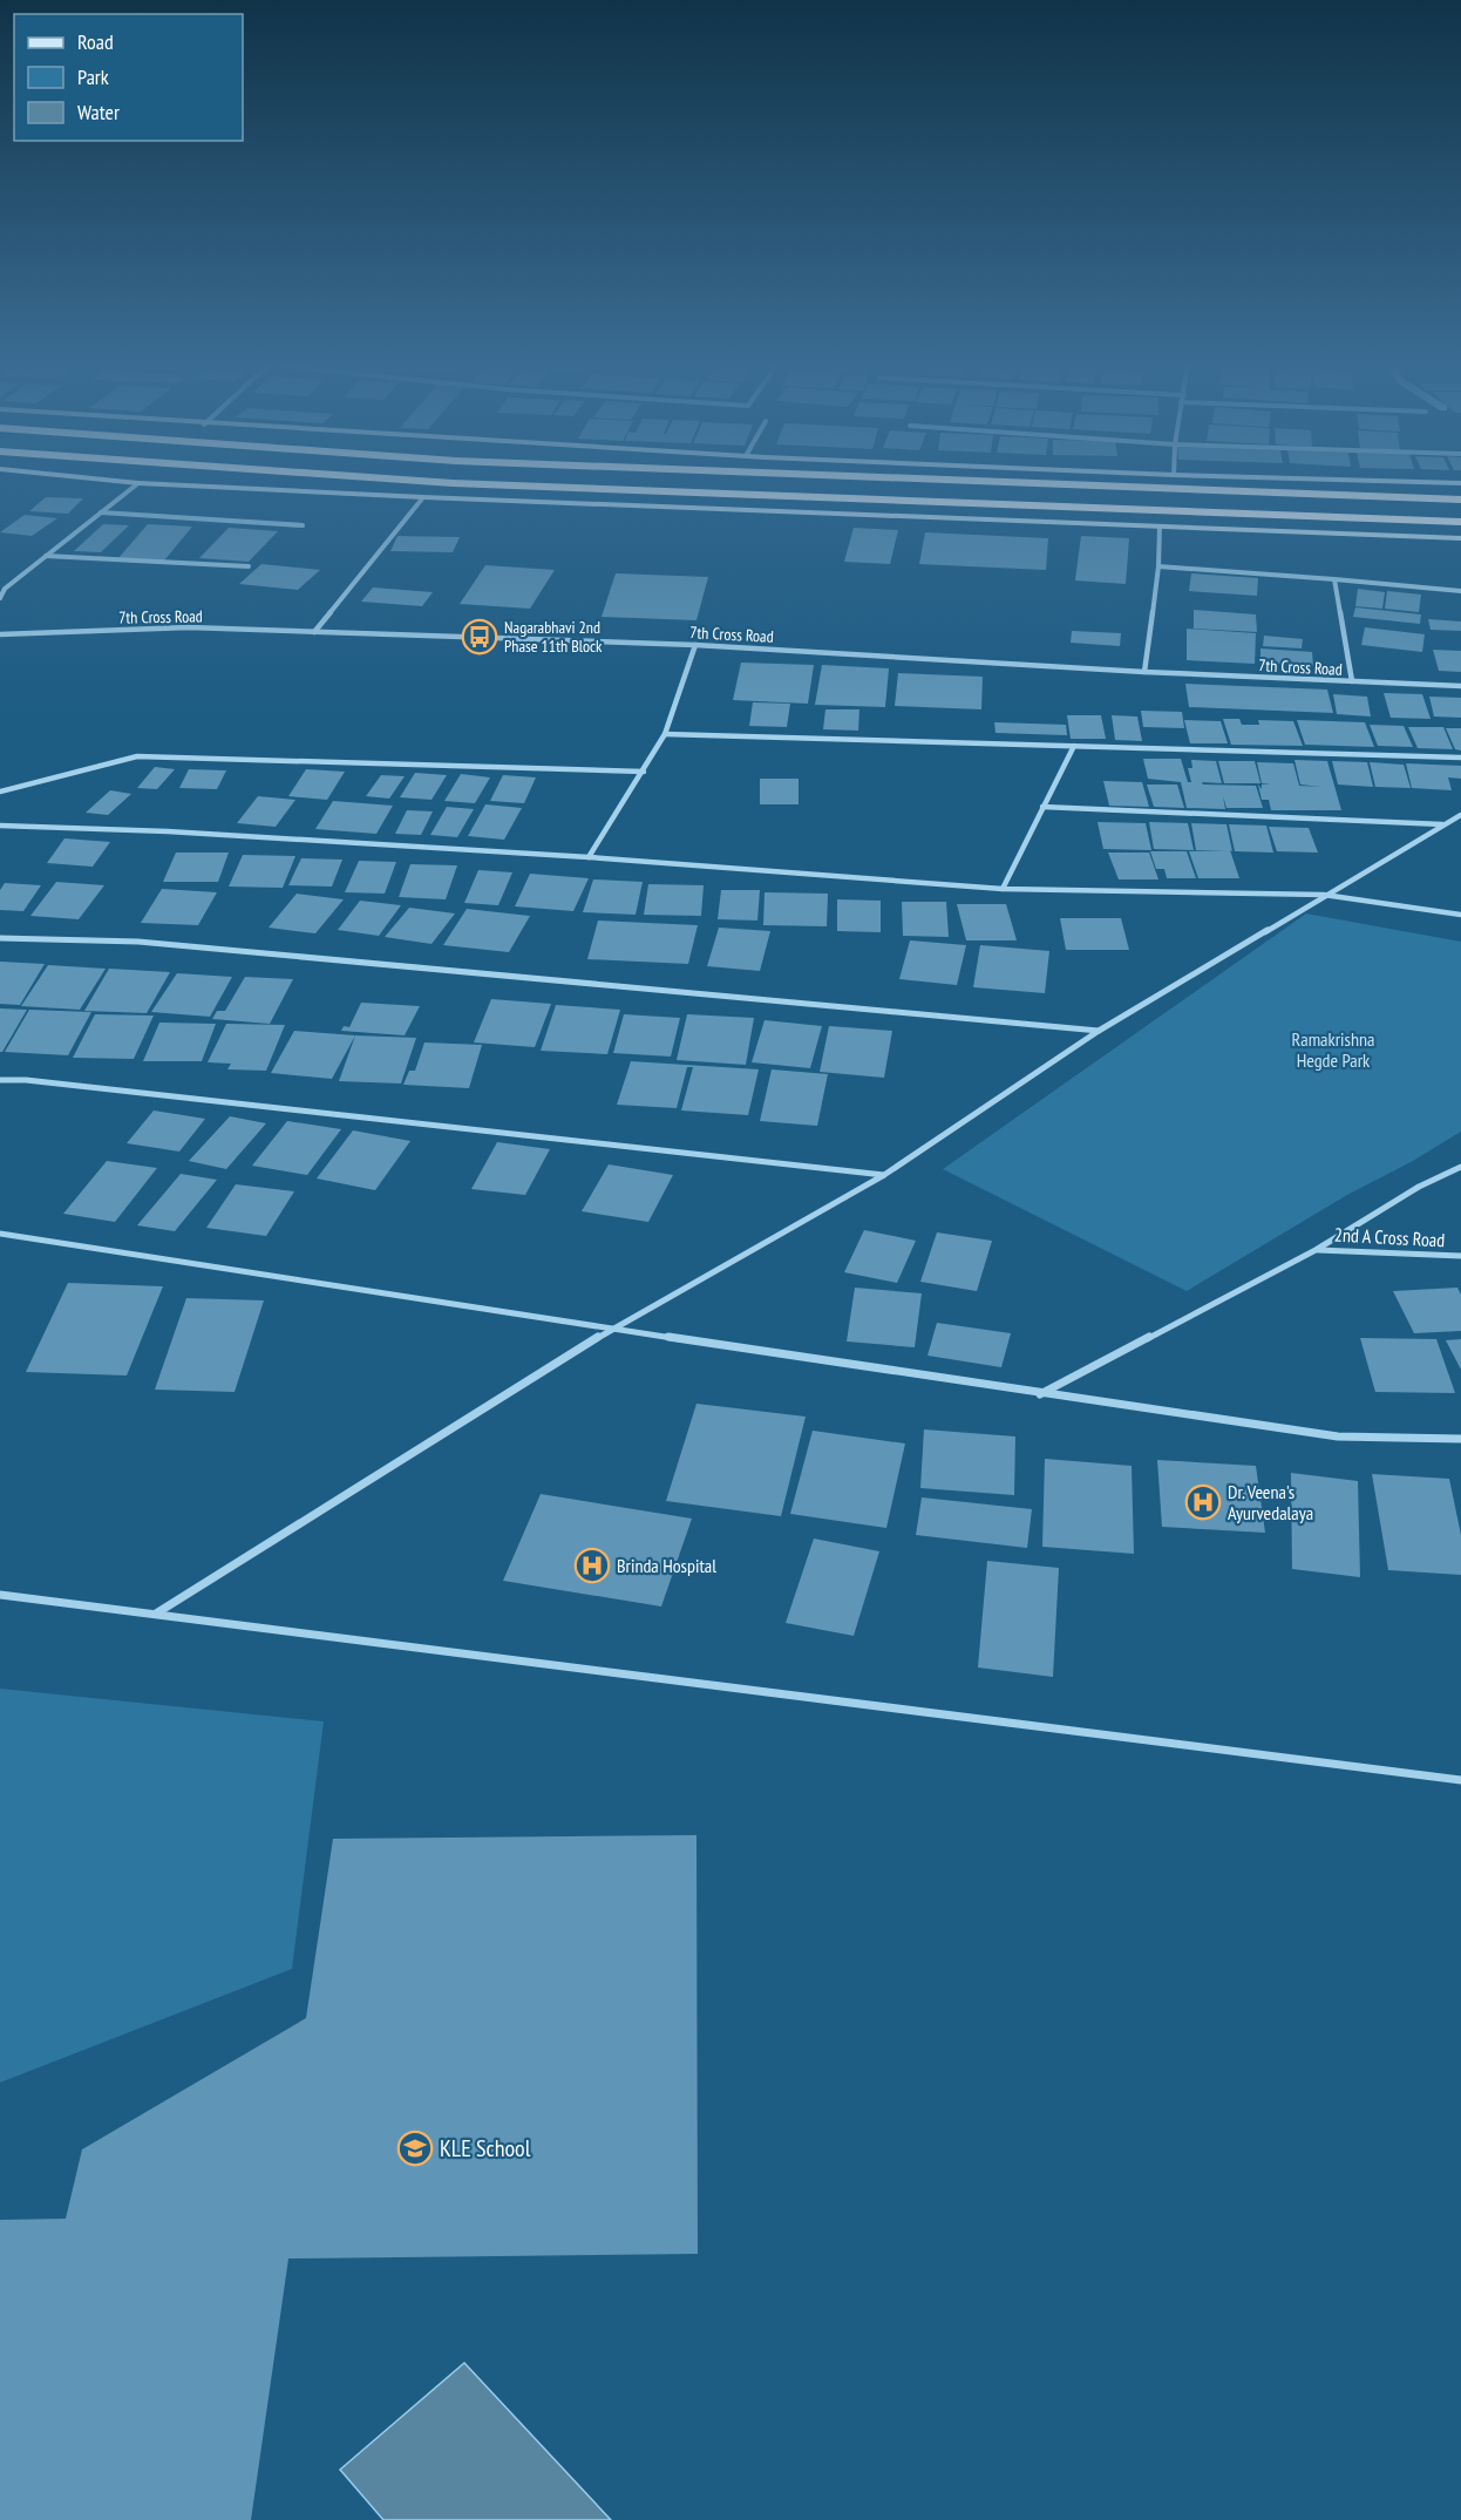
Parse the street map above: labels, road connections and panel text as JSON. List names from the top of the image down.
{
  "streets": {
    "street": ["7th Cross Road", "2nd A Cross Road"]
  },
  "parks": ["Ramakrishna Hegde Park"],
  "places": {
    "bus stop": ["Nagarabhavi 2nd Phase 11th Block"],
    "hospital": ["Dr. Veena's Ayurvedalaya", "Brinda Hospital"],
    "school or university": ["KLE School"]
  },
  "legend": ["Road", "Park", "Water"]
}
